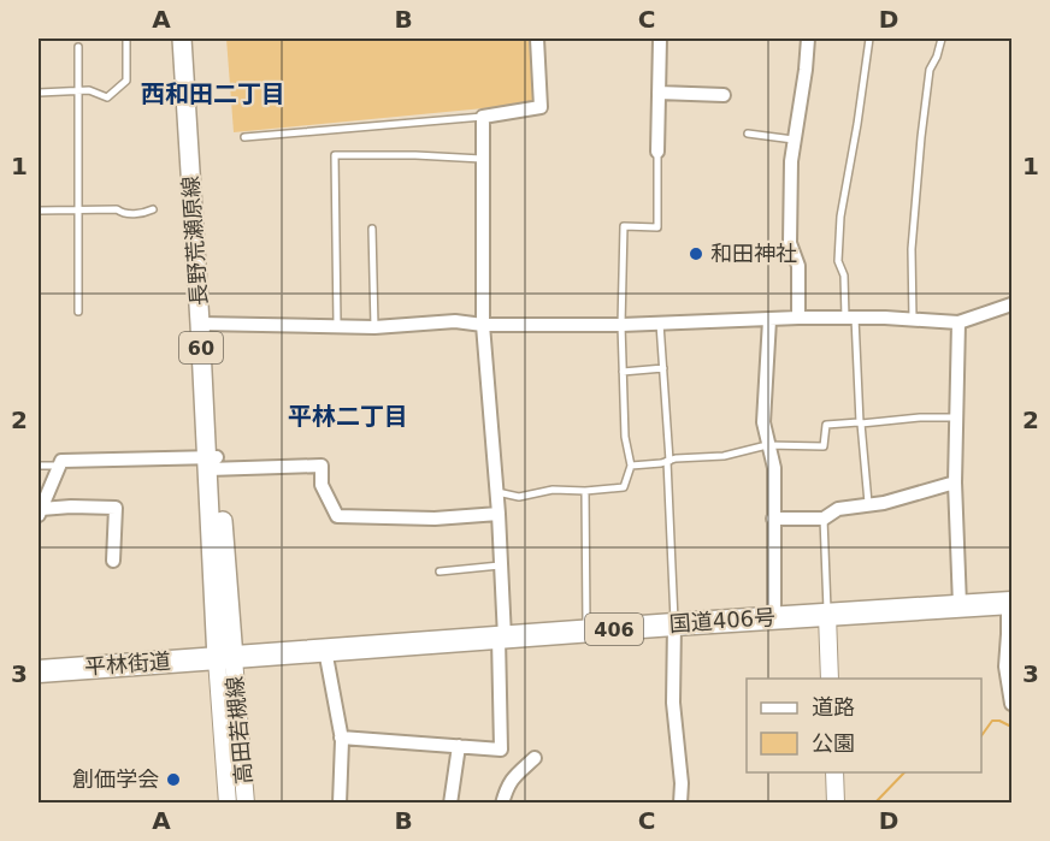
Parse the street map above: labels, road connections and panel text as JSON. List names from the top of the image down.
{
  "streets": {
    "highway": ["国道406号", "406", "平林街道"],
    "main road": ["長野荒瀬原線", "60"],
    "street": ["高田若槻線"]
  },
  "crossings": [
    ["長野荒瀬原線", "国道406号"],
    ["長野荒瀬原線", "平林街道"],
    ["長野荒瀬原線", "高田若槻線"],
    ["国道406号", "平林街道"],
    ["国道406号", "高田若槻線"],
    ["平林街道", "高田若槻線"]
  ],
  "districts": ["西和田二丁目", "平林二丁目"],
  "places": ["和田神社", "創価学会"],
  "legend": ["道路", "公園"],
  "grid": {
    "columns": [
      "A",
      "B",
      "C",
      "D"
    ],
    "rows": ["1", "2", "3"]
  }
}
